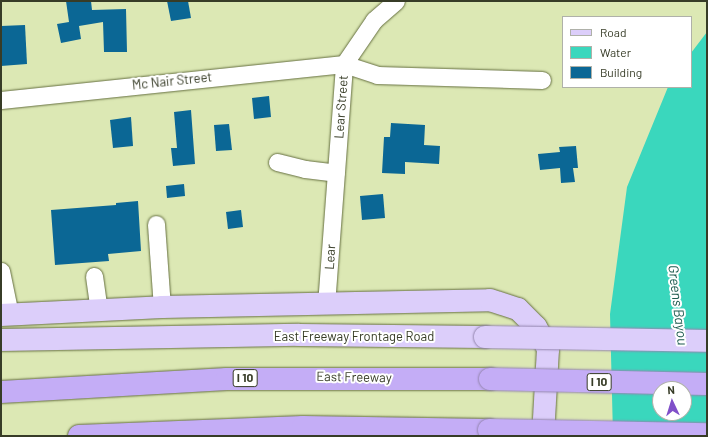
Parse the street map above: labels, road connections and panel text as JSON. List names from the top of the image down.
{
  "streets": {
    "highway": ["East Freeway", "I 10"],
    "main road": ["East Freeway Frontage Road"],
    "street": ["Mc Nair Street", "Lear Street", "Lear"]
  },
  "crossings": [
    ["Mc Nair Street", "Lear Street"],
    ["Lear Street", "Lear"]
  ],
  "water": ["Greens Bayou"],
  "legend": ["Road", "Water", "Building"],
  "north": "top"
}
